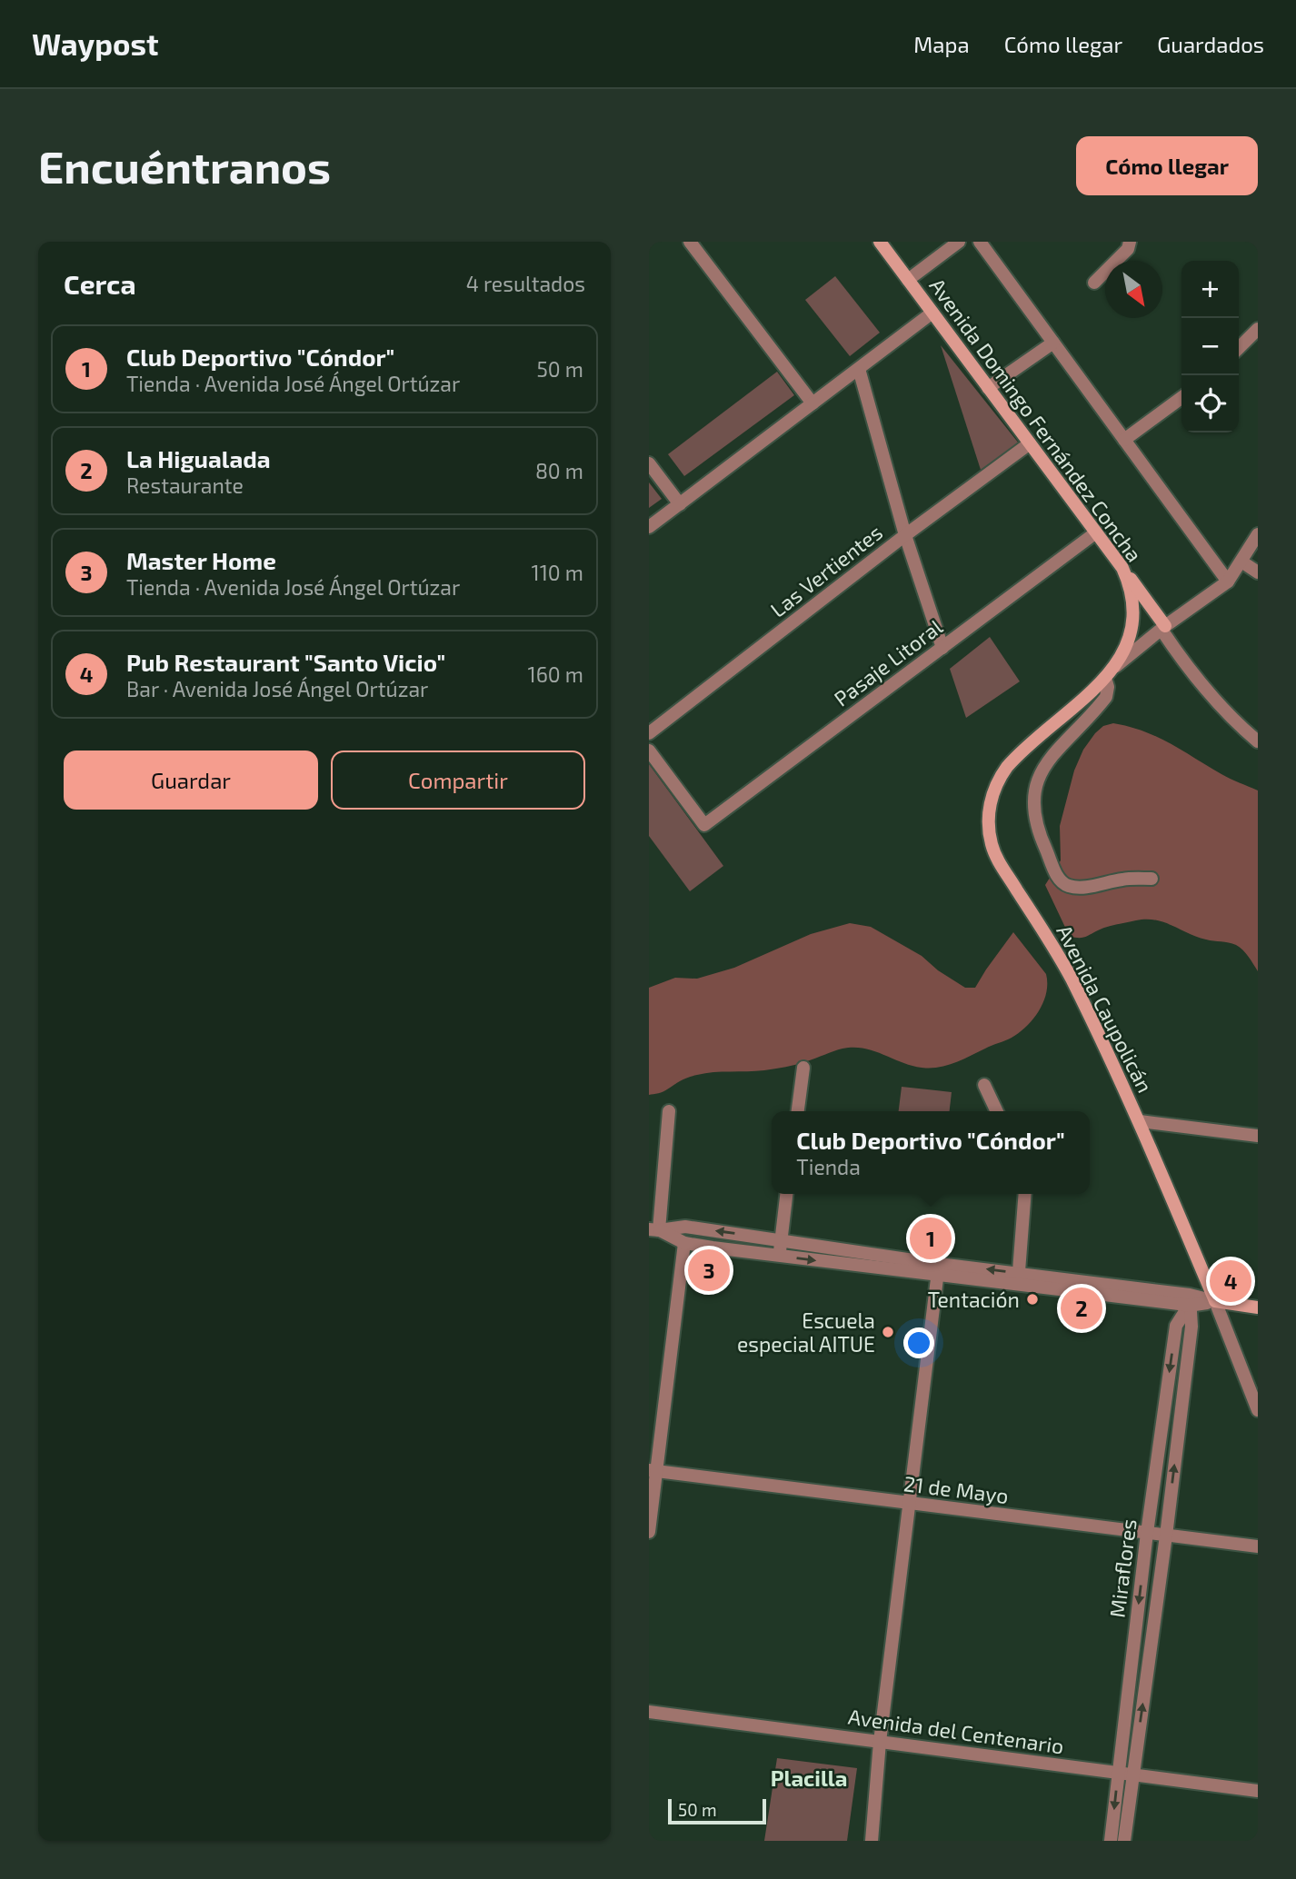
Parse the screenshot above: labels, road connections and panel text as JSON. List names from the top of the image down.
{
  "streets": {
    "main road": ["Avenida Domingo Fernández Concha", "Avenida Caupolicán"],
    "street": [
      "Las Vertientes",
      "Pasaje Litoral",
      "21 de Mayo",
      "Miraflores",
      "Avenida del Centenario"
    ]
  },
  "crossings": [
    ["Avenida Domingo Fernández Concha", "Las Vertientes"],
    ["Avenida Domingo Fernández Concha", "Pasaje Litoral"],
    ["Avenida Domingo Fernández Concha", "Avenida Caupolicán"],
    ["21 de Mayo", "Miraflores"],
    ["Miraflores", "Avenida del Centenario"]
  ],
  "districts": ["Placilla"],
  "places": ["Tentación", "Escuela especial AITUE"],
  "scale_bar": "50 m",
  "north": "bottom right",
  "page": {
    "header": "Waypost",
    "nav": ["Mapa", "Cómo llegar", "Guardados"],
    "buttons": [
      "Cómo llegar",
      ["Guardar", "Compartir"]
    ],
    "title": "Encuéntranos",
    "heading": ["Cerca", "4 resultados"],
    "map_buttons": ["+", "−"],
    "list": [
      {
        "mark": "1",
        "name": "Club Deportivo \"Cóndor\"",
        "note": "Tienda · Avenida José Ángel Ortúzar",
        "value": "50 m"
      },
      {
        "mark": "2",
        "name": "La Higualada",
        "note": "Restaurante",
        "value": "80 m"
      },
      {
        "mark": "3",
        "name": "Master Home",
        "note": "Tienda · Avenida José Ángel Ortúzar",
        "value": "110 m"
      },
      {
        "mark": "4",
        "name": "Pub Restaurant \"Santo Vicio\"",
        "note": "Bar · Avenida José Ángel Ortúzar",
        "value": "160 m"
      }
    ],
    "popup": ["Club Deportivo \"Cóndor\"", "Tienda"],
    "pins": [
      "1",
      "3",
      "4",
      "2"
    ],
    "scale": "50 m"
  }
}
